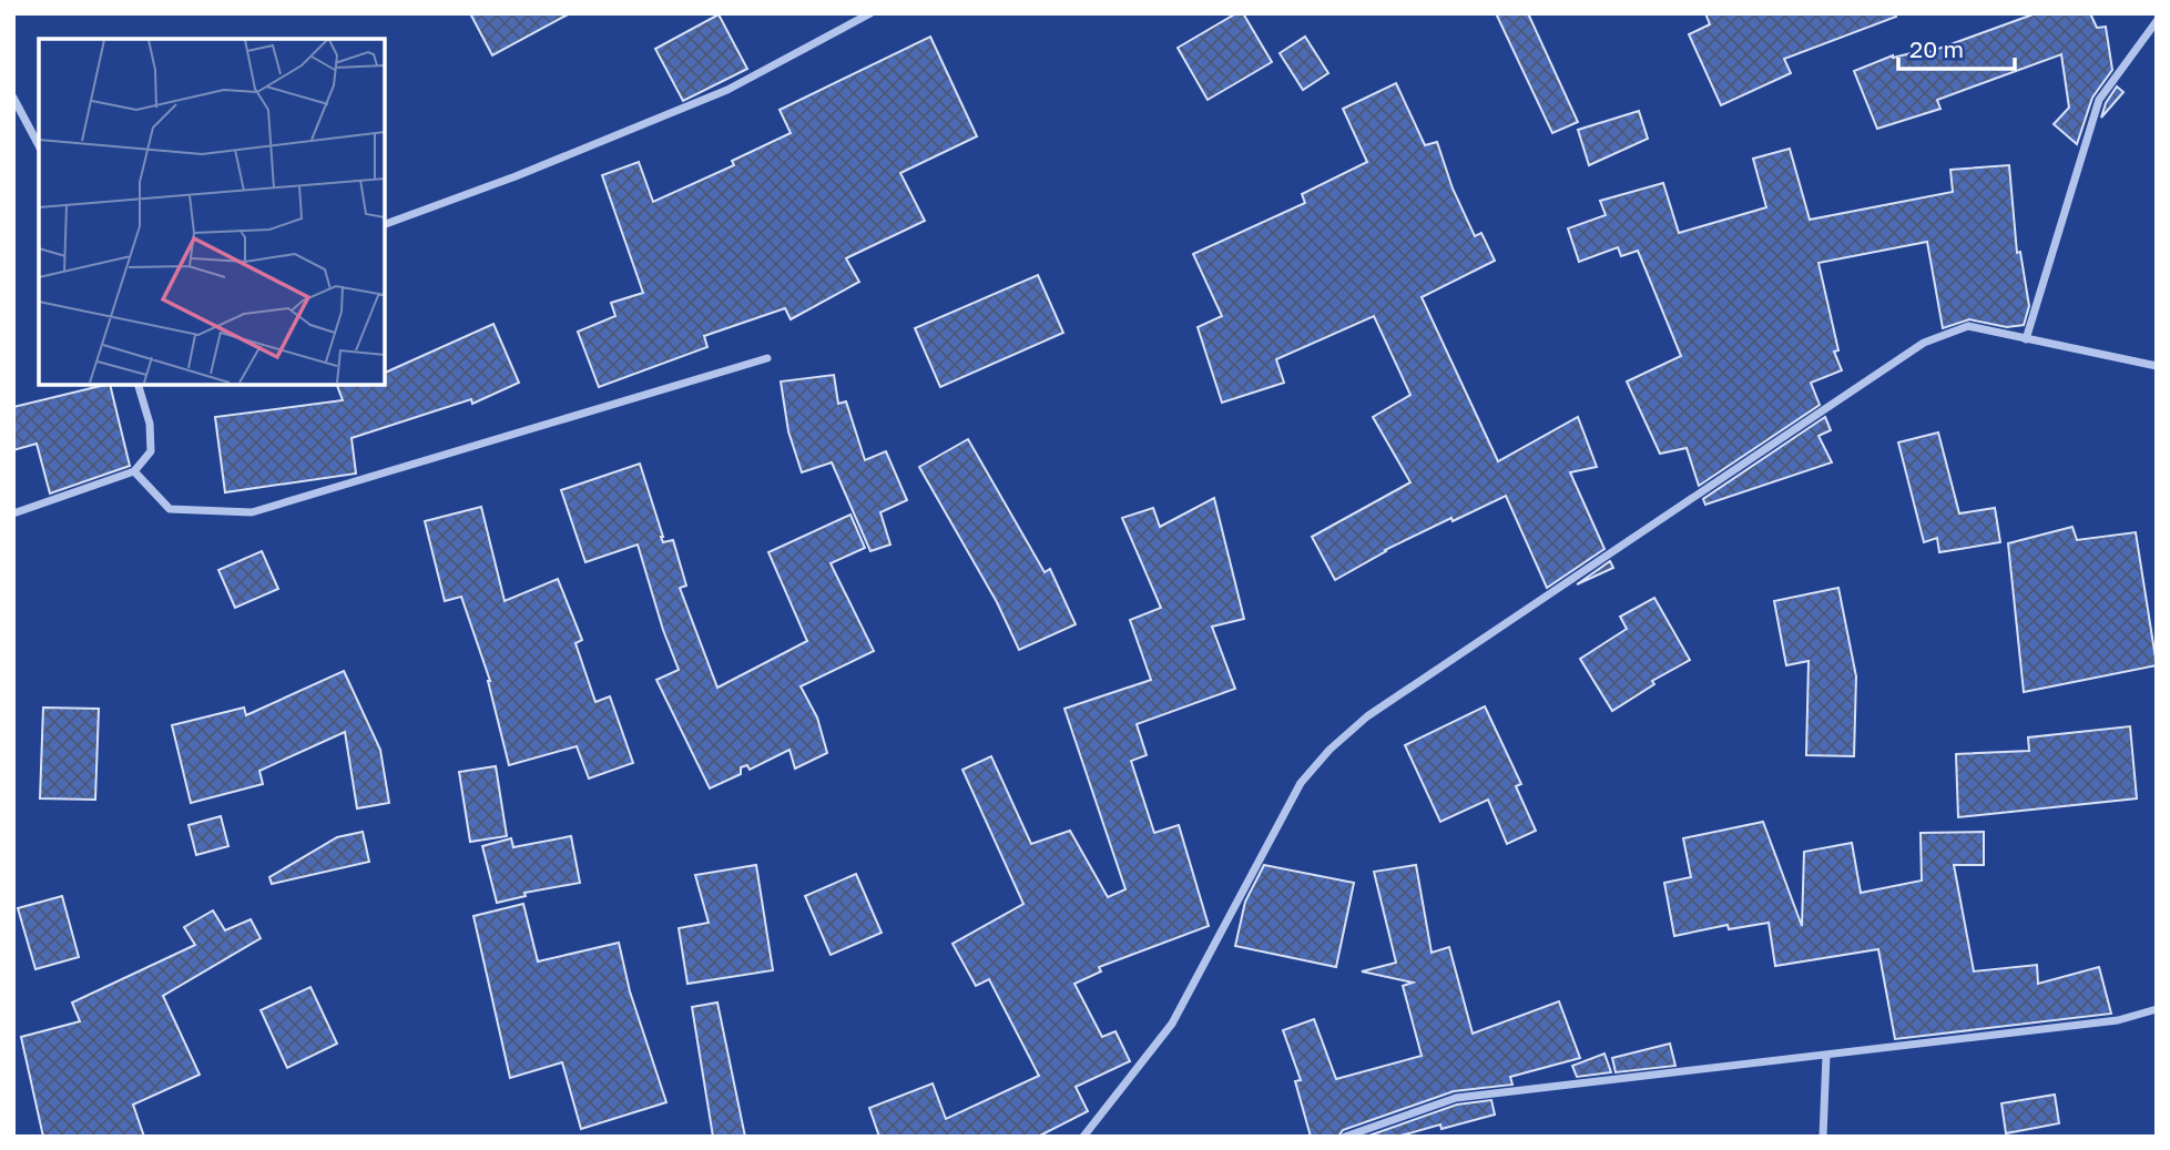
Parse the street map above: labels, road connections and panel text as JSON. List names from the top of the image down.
{
  "scale_bar": "20 m"
}
